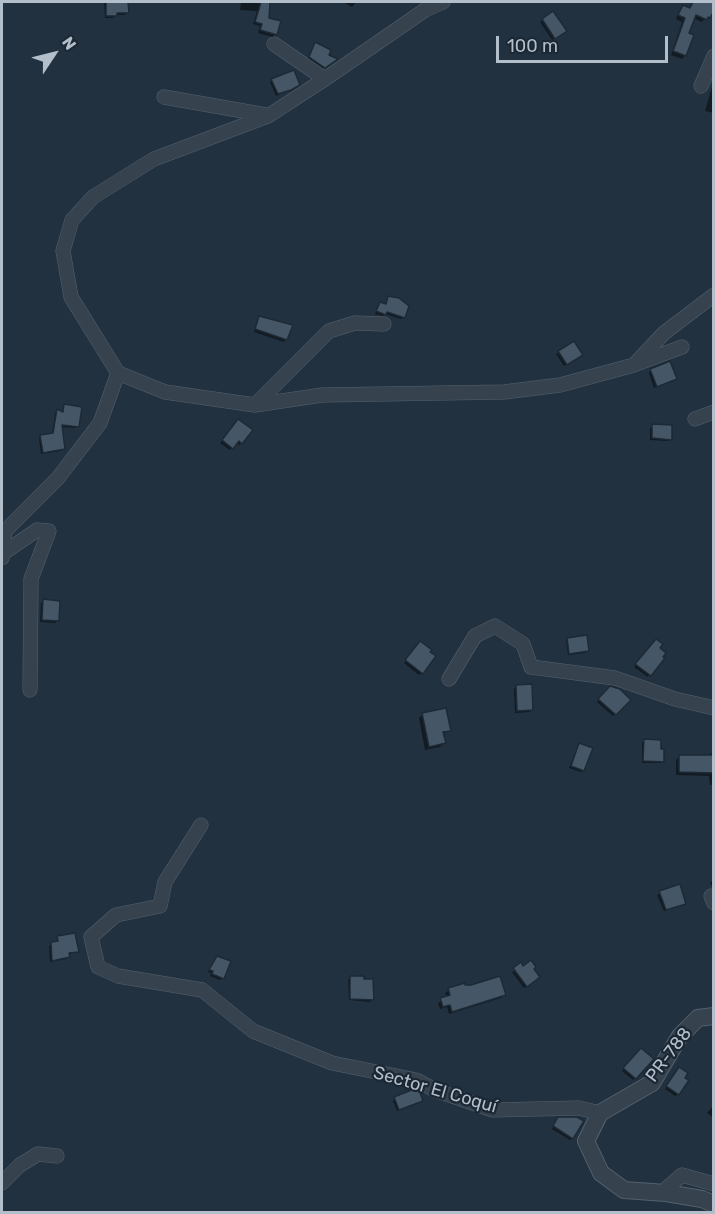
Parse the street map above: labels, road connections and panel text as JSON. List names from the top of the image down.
{
  "streets": {
    "street": ["PR-788", "Sector El Coquí"]
  },
  "crossings": [
    ["PR-788", "Sector El Coquí"]
  ],
  "scale_bar": "100 m",
  "north": "top right"
}
